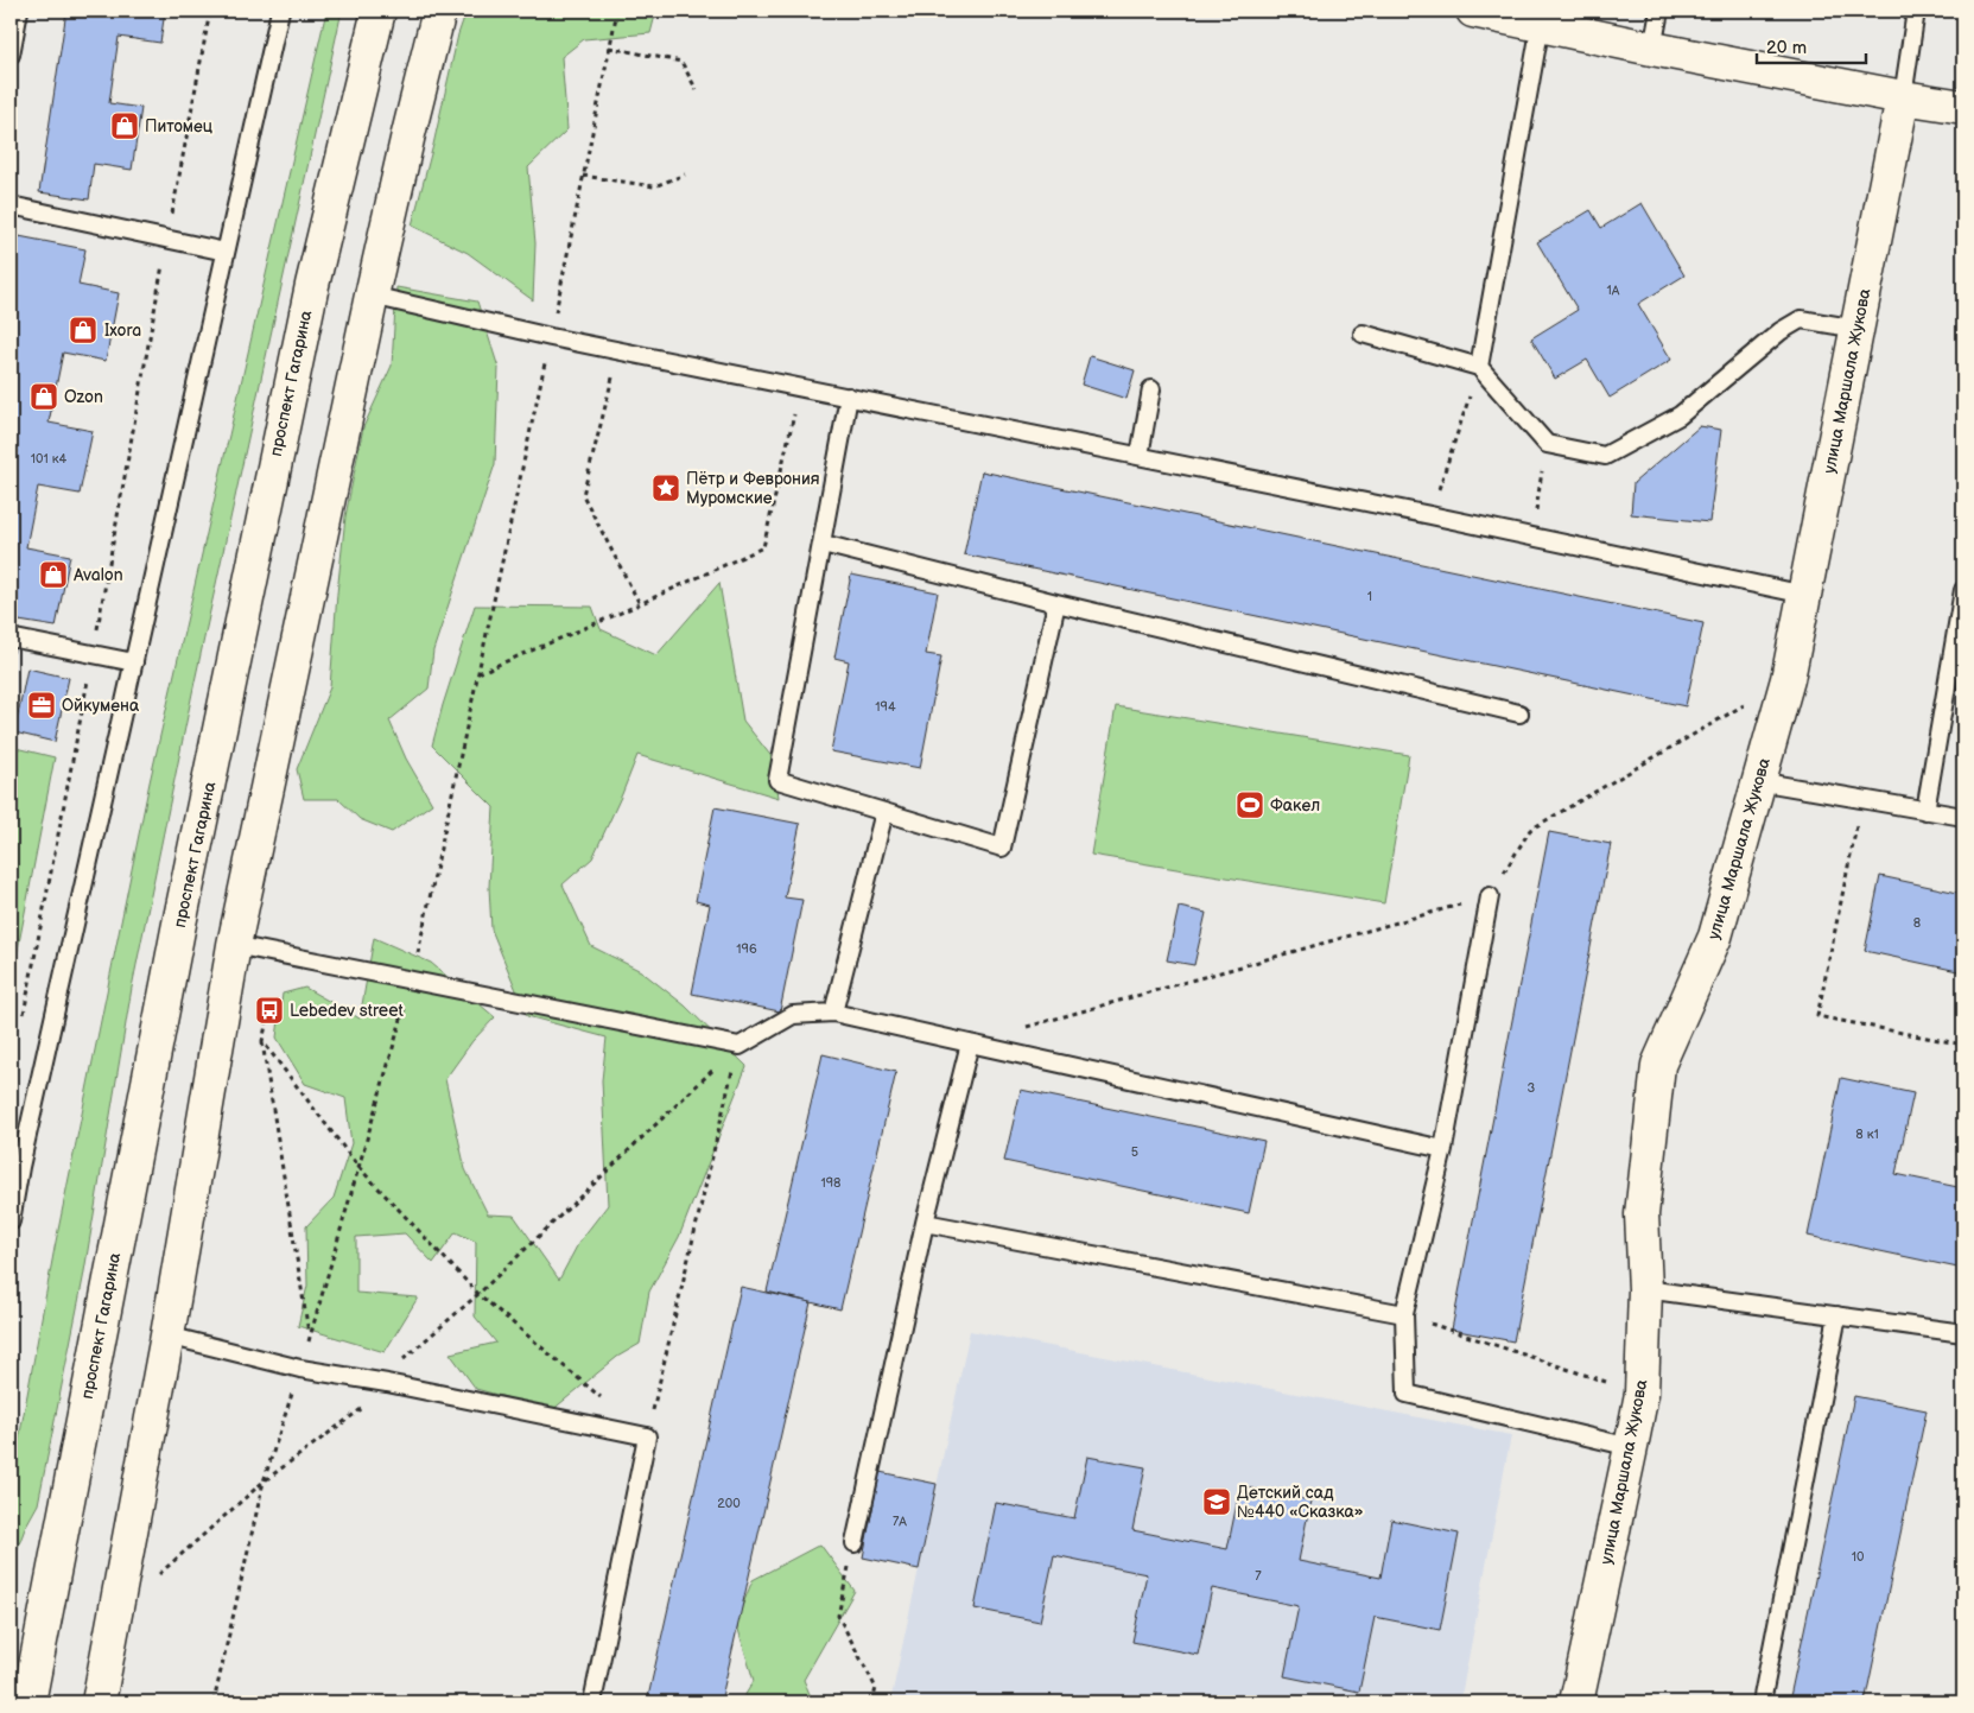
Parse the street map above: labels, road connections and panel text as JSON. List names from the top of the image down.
{
  "streets": {
    "main road": ["улица Маршала Жукова", "проспект Гагарина"]
  },
  "places": {
    "shop": [
      "Питомец",
      "Ixora",
      "Ozon",
      "Avalon"
    ],
    "place": ["Пётр и Феврония Муромские"],
    "office": ["Ойкумена"],
    "sports": ["Факел"],
    "bus stop": ["Lebedev street"],
    "school or university": ["Детский сад №440 «Сказка»"]
  },
  "house_numbers": [
    "1А",
    "101 к4",
    "1",
    "194",
    "8",
    "196",
    "3",
    "8 к1",
    "5",
    "198",
    "200",
    "7А",
    "10",
    "7"
  ],
  "scale_bar": "20 m"
}
